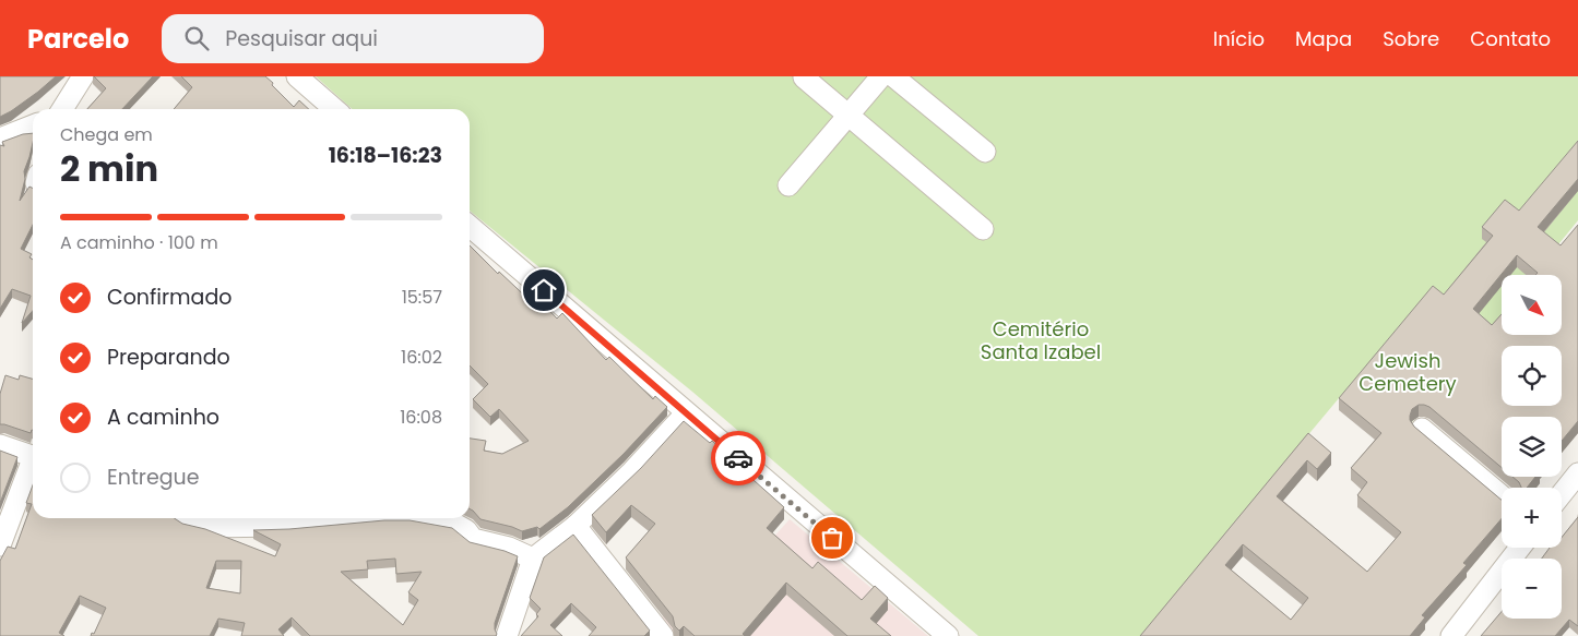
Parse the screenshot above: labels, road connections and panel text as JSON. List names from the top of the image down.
{
  "parks": ["Cemitério Santa Izabel", "Jewish Cemetery"],
  "north": "bottom right",
  "page": {
    "header": "Parcelo",
    "search": "Pesquisar aqui",
    "nav": [
      "Início",
      "Mapa",
      "Sobre",
      "Contato"
    ],
    "heading": ["2 min", "Chega em", "16:18–16:23"],
    "bar": "A caminho · 100 m",
    "list": [
      ["Confirmado", "15:57"],
      ["Preparando", "16:02"],
      ["A caminho", "16:08"],
      "Entregue"
    ],
    "map_buttons": ["+", "−"]
  }
}
